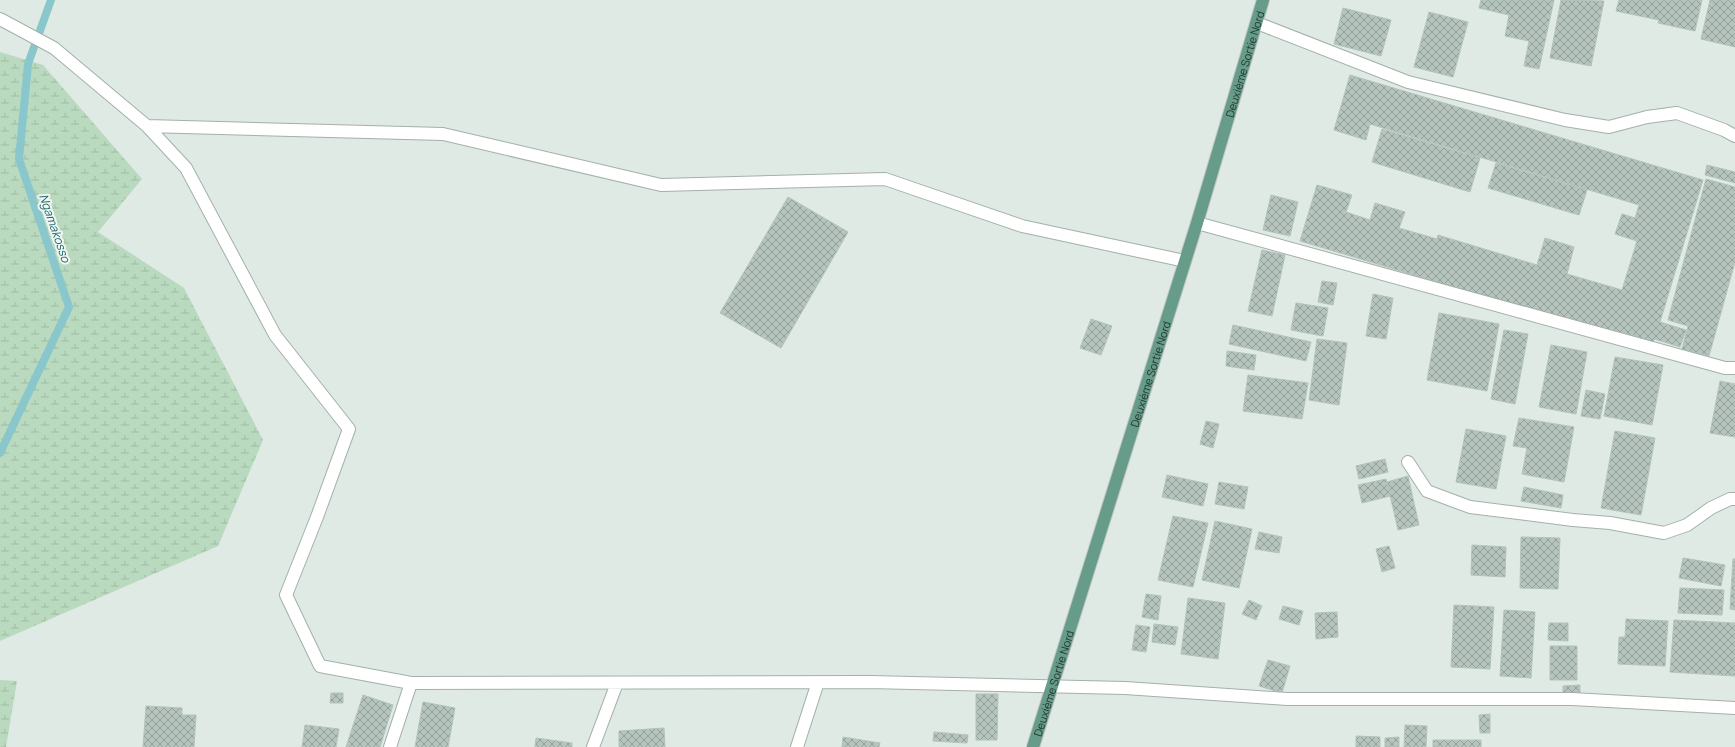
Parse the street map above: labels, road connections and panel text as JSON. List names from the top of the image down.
{
  "streets": {
    "main road": ["Deuxième Sortie Nord"]
  },
  "water": ["Ngamakosso"]
}
